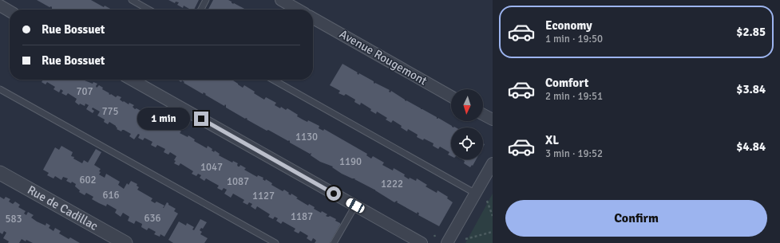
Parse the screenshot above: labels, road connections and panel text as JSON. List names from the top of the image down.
{
  "streets": {
    "street": ["Avenue Rougemont", "Rue de Cadillac"]
  },
  "house_numbers": [
    "707",
    "775",
    "1130",
    "1190",
    "1047",
    "602",
    "1087",
    "1222",
    "616",
    "1127",
    "1187",
    "636",
    "583"
  ],
  "north": "bottom",
  "page": {
    "list": [
      {
        "name": "Economy",
        "note": "1 min · 19:50",
        "value": "$2.85"
      },
      {
        "name": "Comfort",
        "note": "2 min · 19:51",
        "value": "$3.84"
      },
      {
        "name": "XL",
        "note": "3 min · 19:52",
        "value": "$4.84"
      }
    ],
    "banner": ["Rue Bossuet", "Rue Bossuet"],
    "bubble": "1 min",
    "buttons": "Confirm"
  }
}
